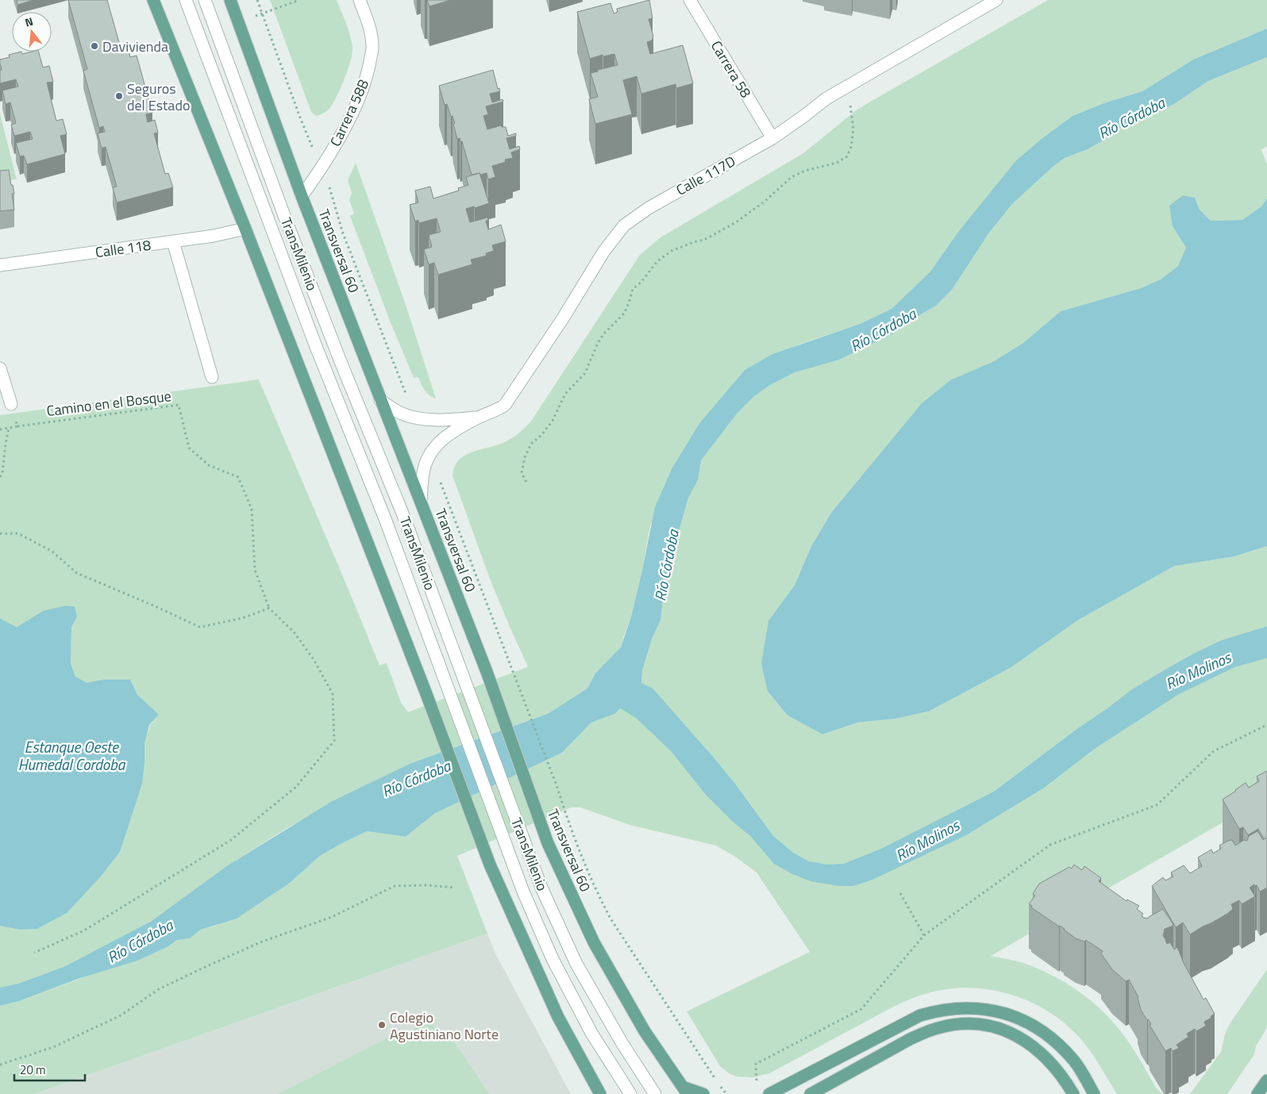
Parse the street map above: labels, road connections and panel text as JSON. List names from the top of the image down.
{
  "streets": {
    "main road": ["Transversal 60"],
    "street": [
      "Carrera 58",
      "Carrera 58B",
      "Calle 117D",
      "Calle 118",
      "TransMilenio"
    ],
    "path": ["Camino en el Bosque"]
  },
  "crossings": [
    ["Carrera 58", "Calle 117D"],
    ["Carrera 58B", "Transversal 60"],
    ["Calle 117D", "Transversal 60"]
  ],
  "water": ["Río Córdoba", "Río Molinos", "Estanque Oeste Humedal Cordoba"],
  "places": ["Davivienda", "Seguros del Estado", "Colegio Agustiniano Norte"],
  "scale_bar": "20 m",
  "north": "top"
}
